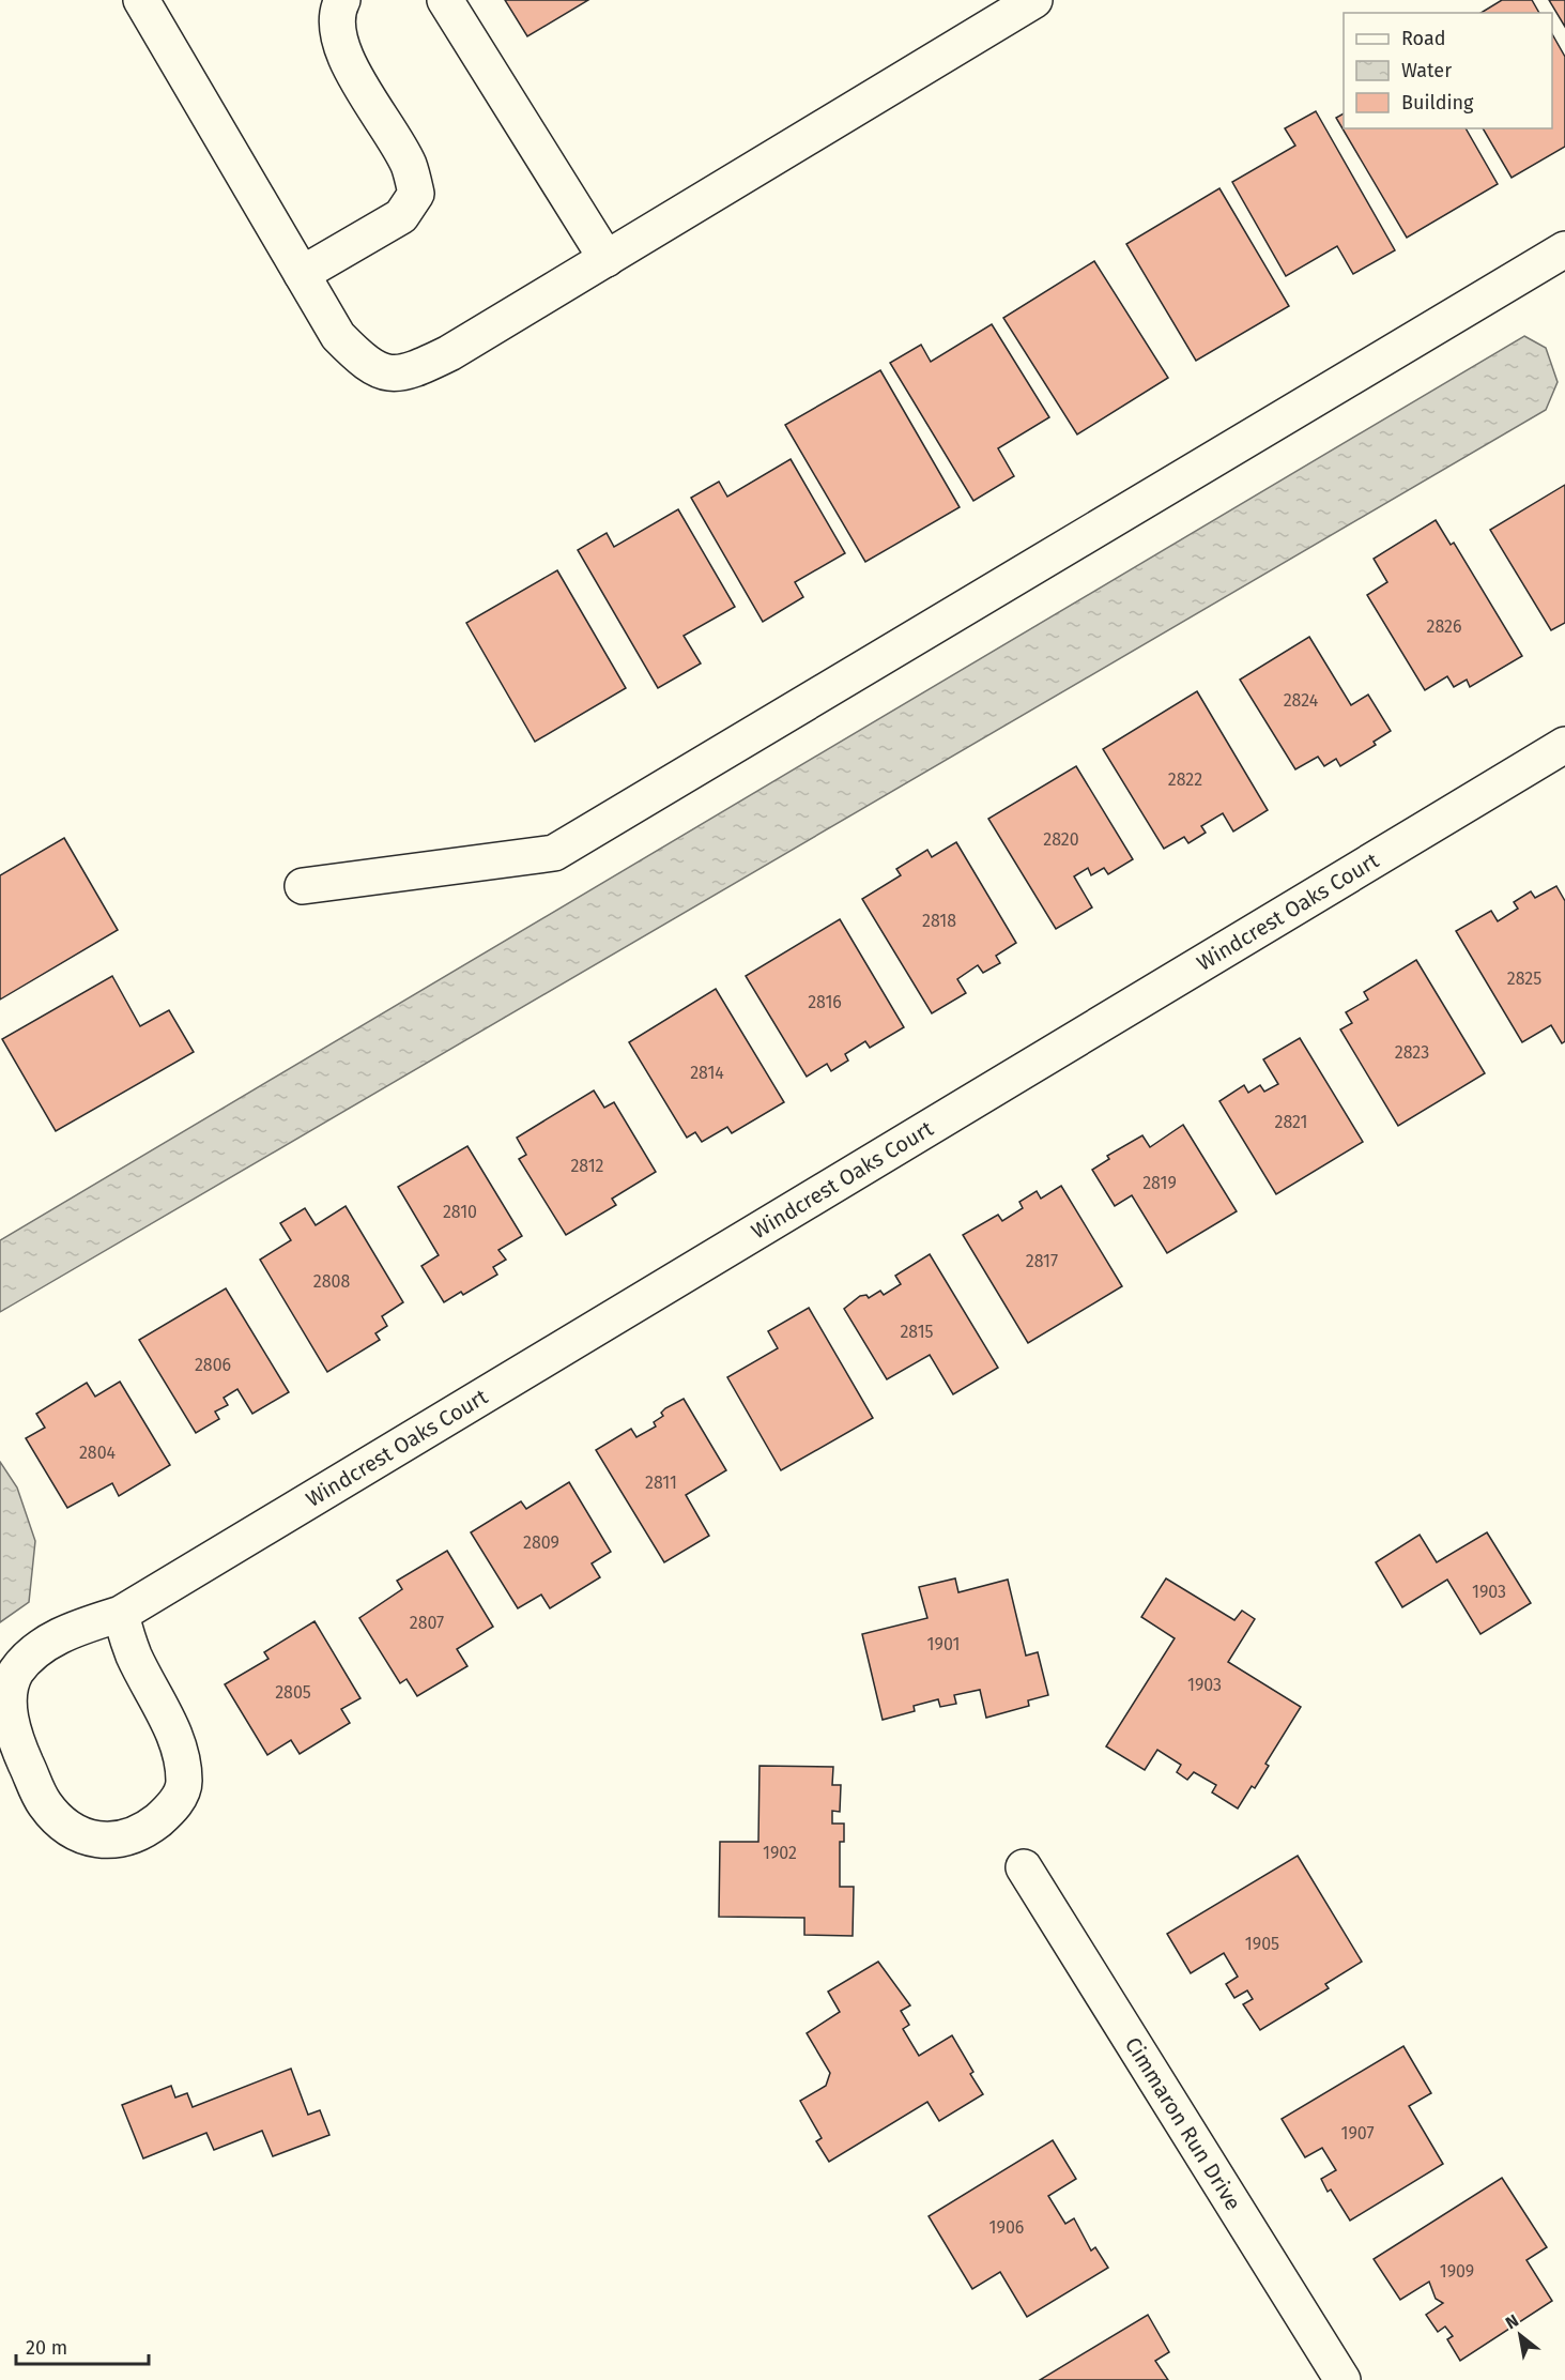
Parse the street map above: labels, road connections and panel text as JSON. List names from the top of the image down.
{
  "streets": {
    "street": ["Windcrest Oaks Court", "Cimmaron Run Drive"]
  },
  "house_numbers": [
    "2826",
    "2824",
    "2822",
    "2820",
    "2818",
    "2825",
    "2816",
    "2823",
    "2814",
    "2821",
    "2812",
    "2819",
    "2810",
    "2817",
    "2808",
    "2815",
    "2806",
    "2804",
    "2811",
    "2809",
    "1903",
    "2807",
    "1901",
    "1903",
    "2805",
    "1902",
    "1905",
    "1907",
    "1906",
    "1909"
  ],
  "legend": ["Road", "Water", "Building"],
  "scale_bar": "20 m",
  "north": "top left"
}
